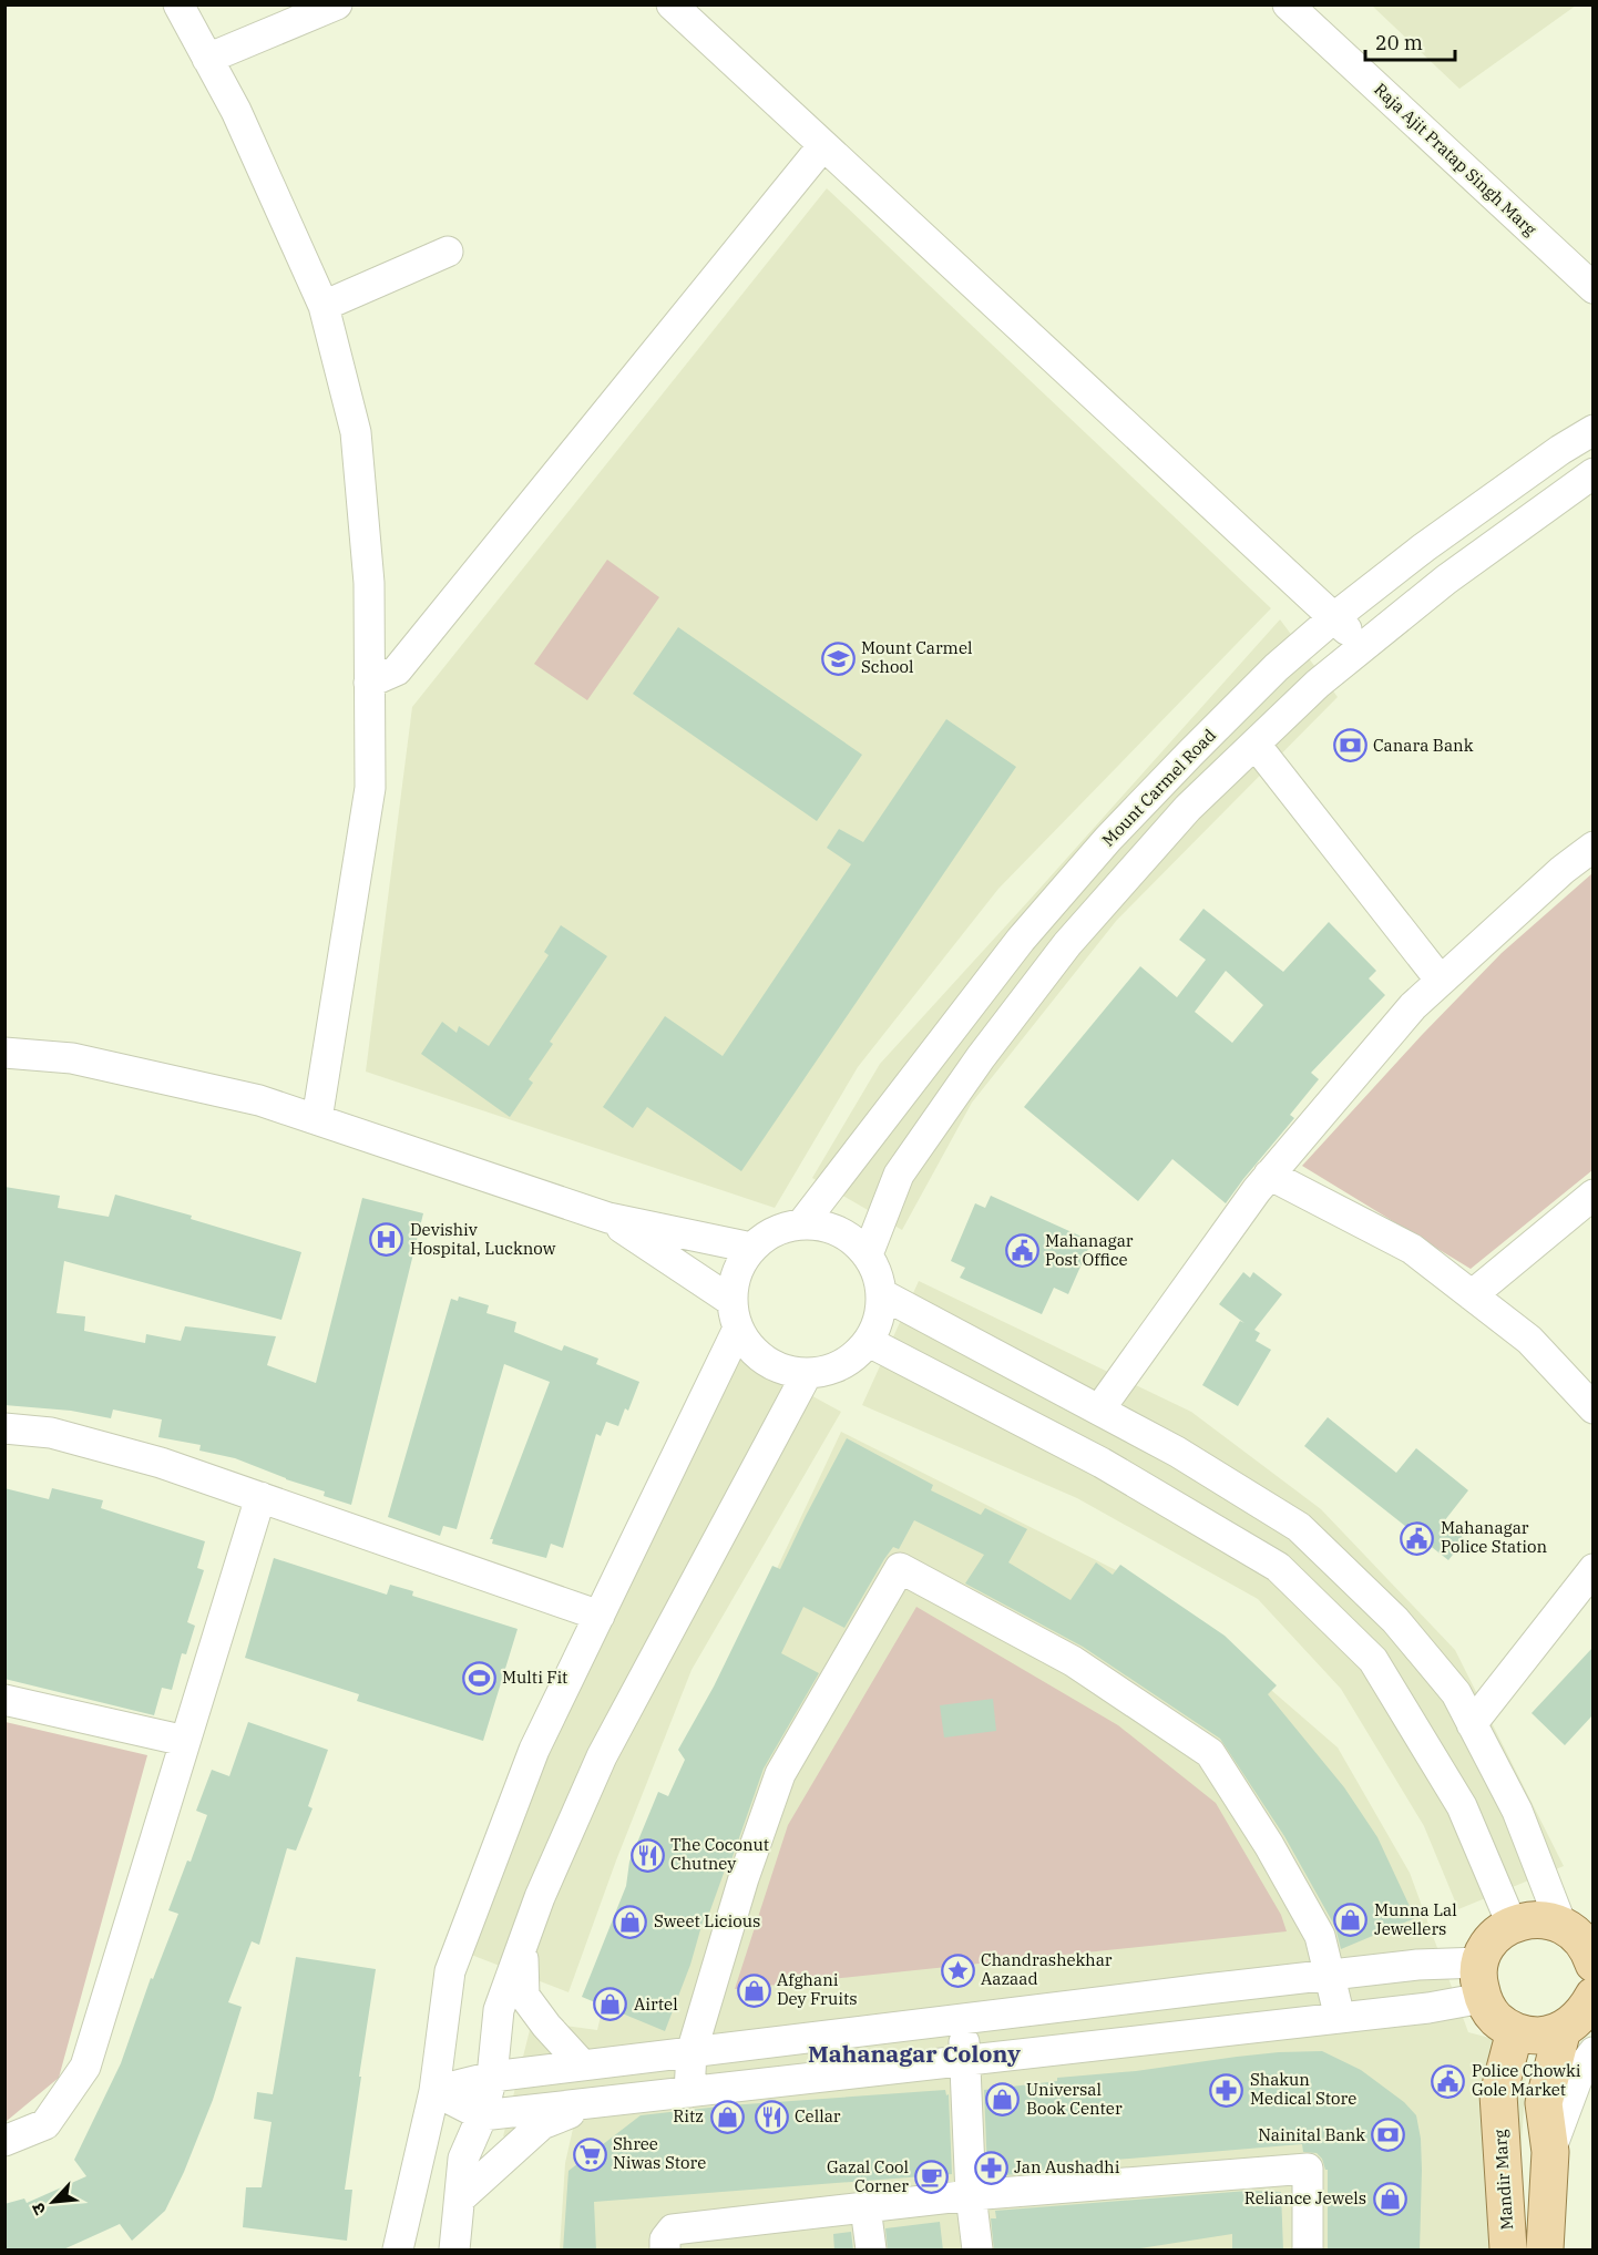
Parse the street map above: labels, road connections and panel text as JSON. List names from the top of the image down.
{
  "streets": {
    "main road": ["Mandir Marg"],
    "street": ["Raja Ajit Pratap Singh Marg", "Mount Carmel Road"]
  },
  "districts": ["Mahanagar Colony"],
  "places": {
    "school or university": ["Mount Carmel School"],
    "bank": ["Canara Bank", "Nainital Bank"],
    "hospital": ["Devishiv Hospital, Lucknow"],
    "public building": ["Mahanagar Post Office", "Mahanagar Police Station", "Police Chowki Gole Market"],
    "sports": ["Multi Fit"],
    "restaurant": ["The Coconut Chutney", "Cellar"],
    "shop": [
      "Munna Lal Jewellers",
      "Sweet Licious",
      "Afghani Dey Fruits",
      "Airtel",
      "Universal Book Center",
      "Ritz",
      "Reliance Jewels"
    ],
    "place": ["Chandrashekhar Aazaad"],
    "pharmacy": ["Shakun Medical Store", "Jan Aushadhi"],
    "supermarket": ["Shree Niwas Store"],
    "cafe": ["Gazal Cool Corner"]
  },
  "scale_bar": "20 m",
  "north": "bottom left"
}
